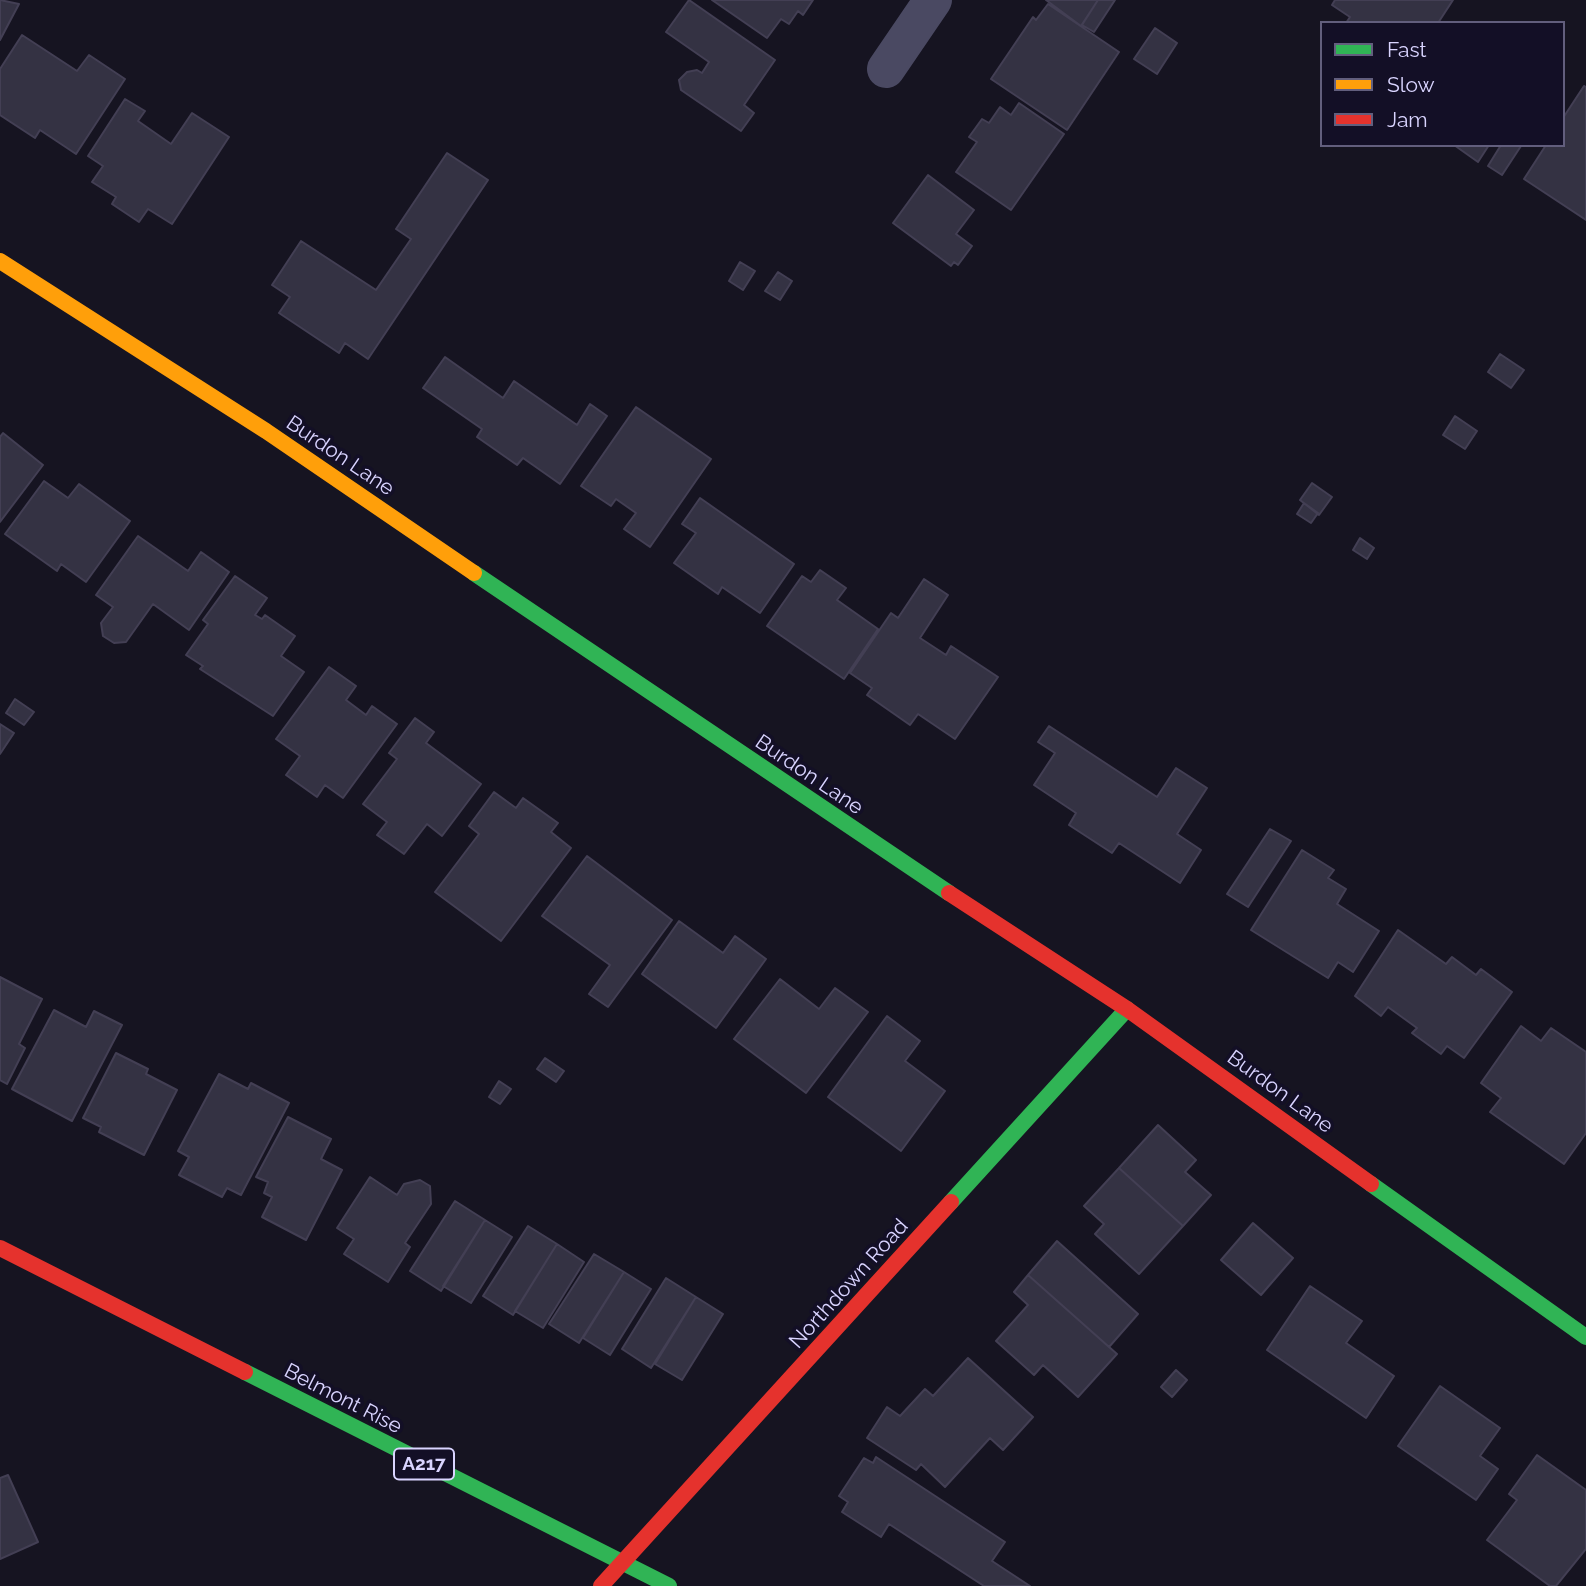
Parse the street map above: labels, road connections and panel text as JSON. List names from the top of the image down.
{
  "streets": {
    "main road": [
      "Burdon Lane",
      "Northdown Road",
      "Belmont Rise",
      "A217"
    ]
  },
  "crossings": [
    ["Burdon Lane", "Northdown Road"],
    ["Northdown Road", "Belmont Rise"]
  ],
  "legend": ["Fast", "Slow", "Jam"]
}
